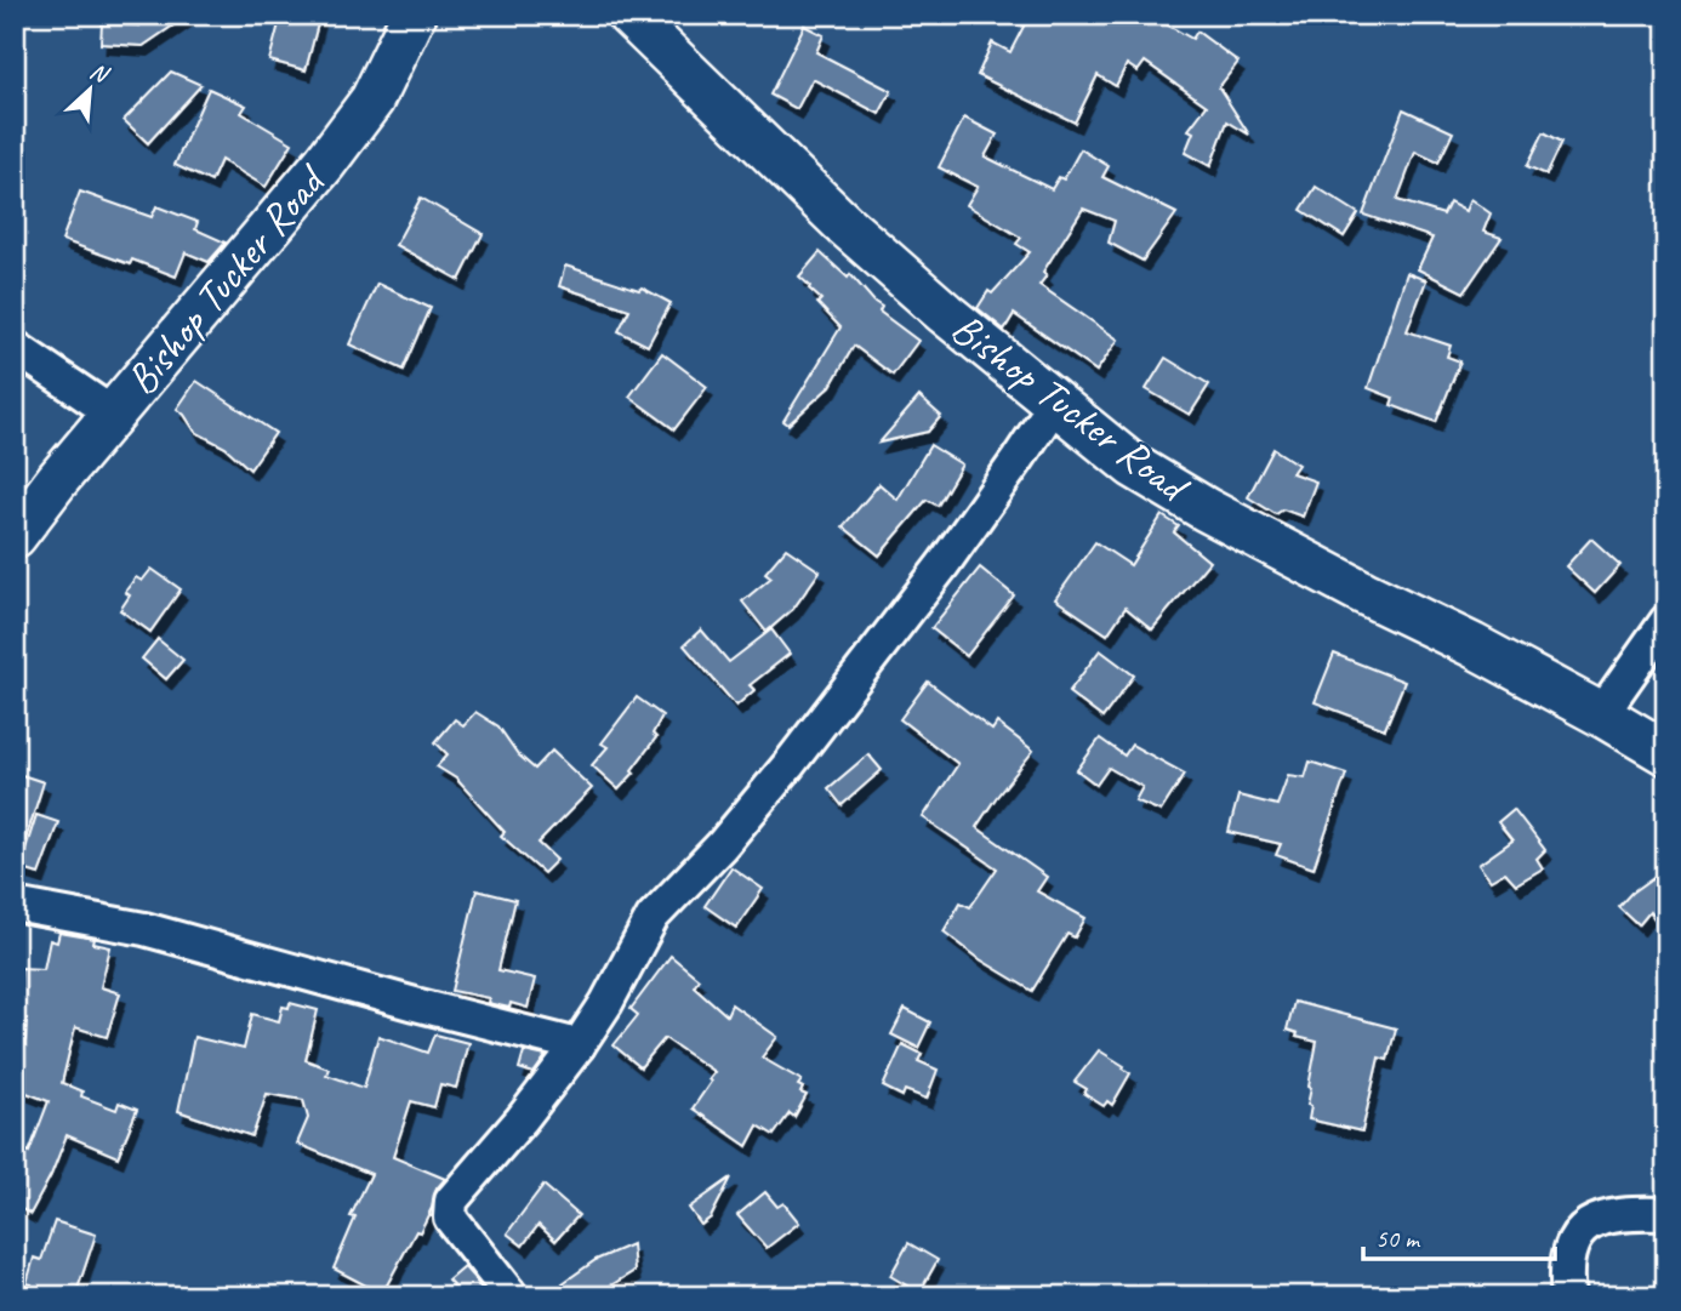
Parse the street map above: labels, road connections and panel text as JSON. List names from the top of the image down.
{
  "streets": {
    "main road": ["Bishop Tucker Road"]
  },
  "scale_bar": "50 m",
  "north": "top right"
}
